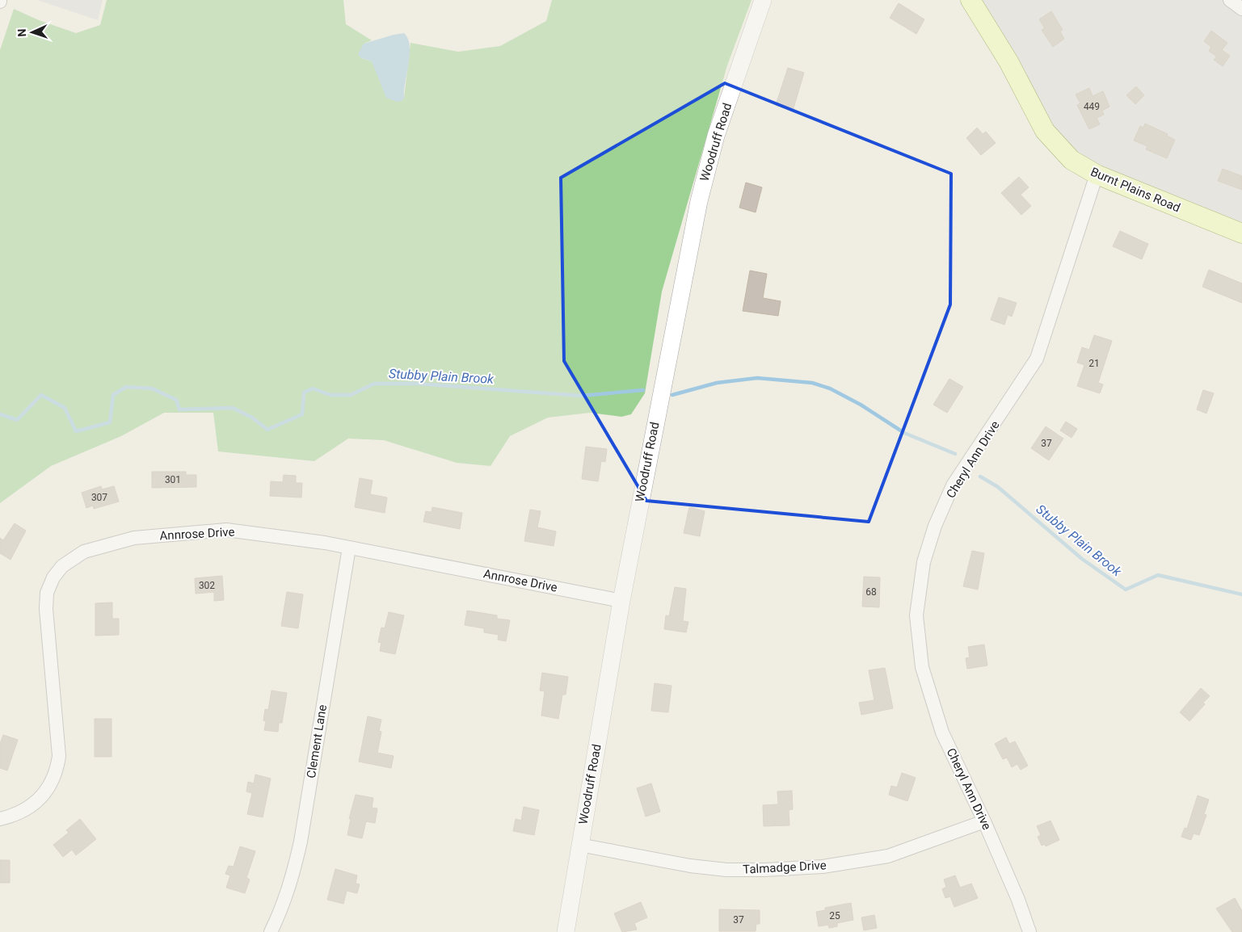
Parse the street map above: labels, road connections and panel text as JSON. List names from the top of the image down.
{
  "streets": {
    "main road": ["Burnt Plains Road"],
    "street": [
      "Woodruff Road",
      "Cheryl Ann Drive",
      "Annrose Drive",
      "Clement Lane",
      "Talmadge Drive"
    ]
  },
  "crossings": [
    ["Woodruff Road", "Annrose Drive"],
    ["Woodruff Road", "Talmadge Drive"],
    ["Burnt Plains Road", "Cheryl Ann Drive"],
    ["Cheryl Ann Drive", "Talmadge Drive"],
    ["Annrose Drive", "Clement Lane"]
  ],
  "water": ["Stubby Plain Brook"],
  "house_numbers": [
    "449",
    "21",
    "37",
    "301",
    "307",
    "302",
    "68",
    "25",
    "37"
  ],
  "north": "left"
}
